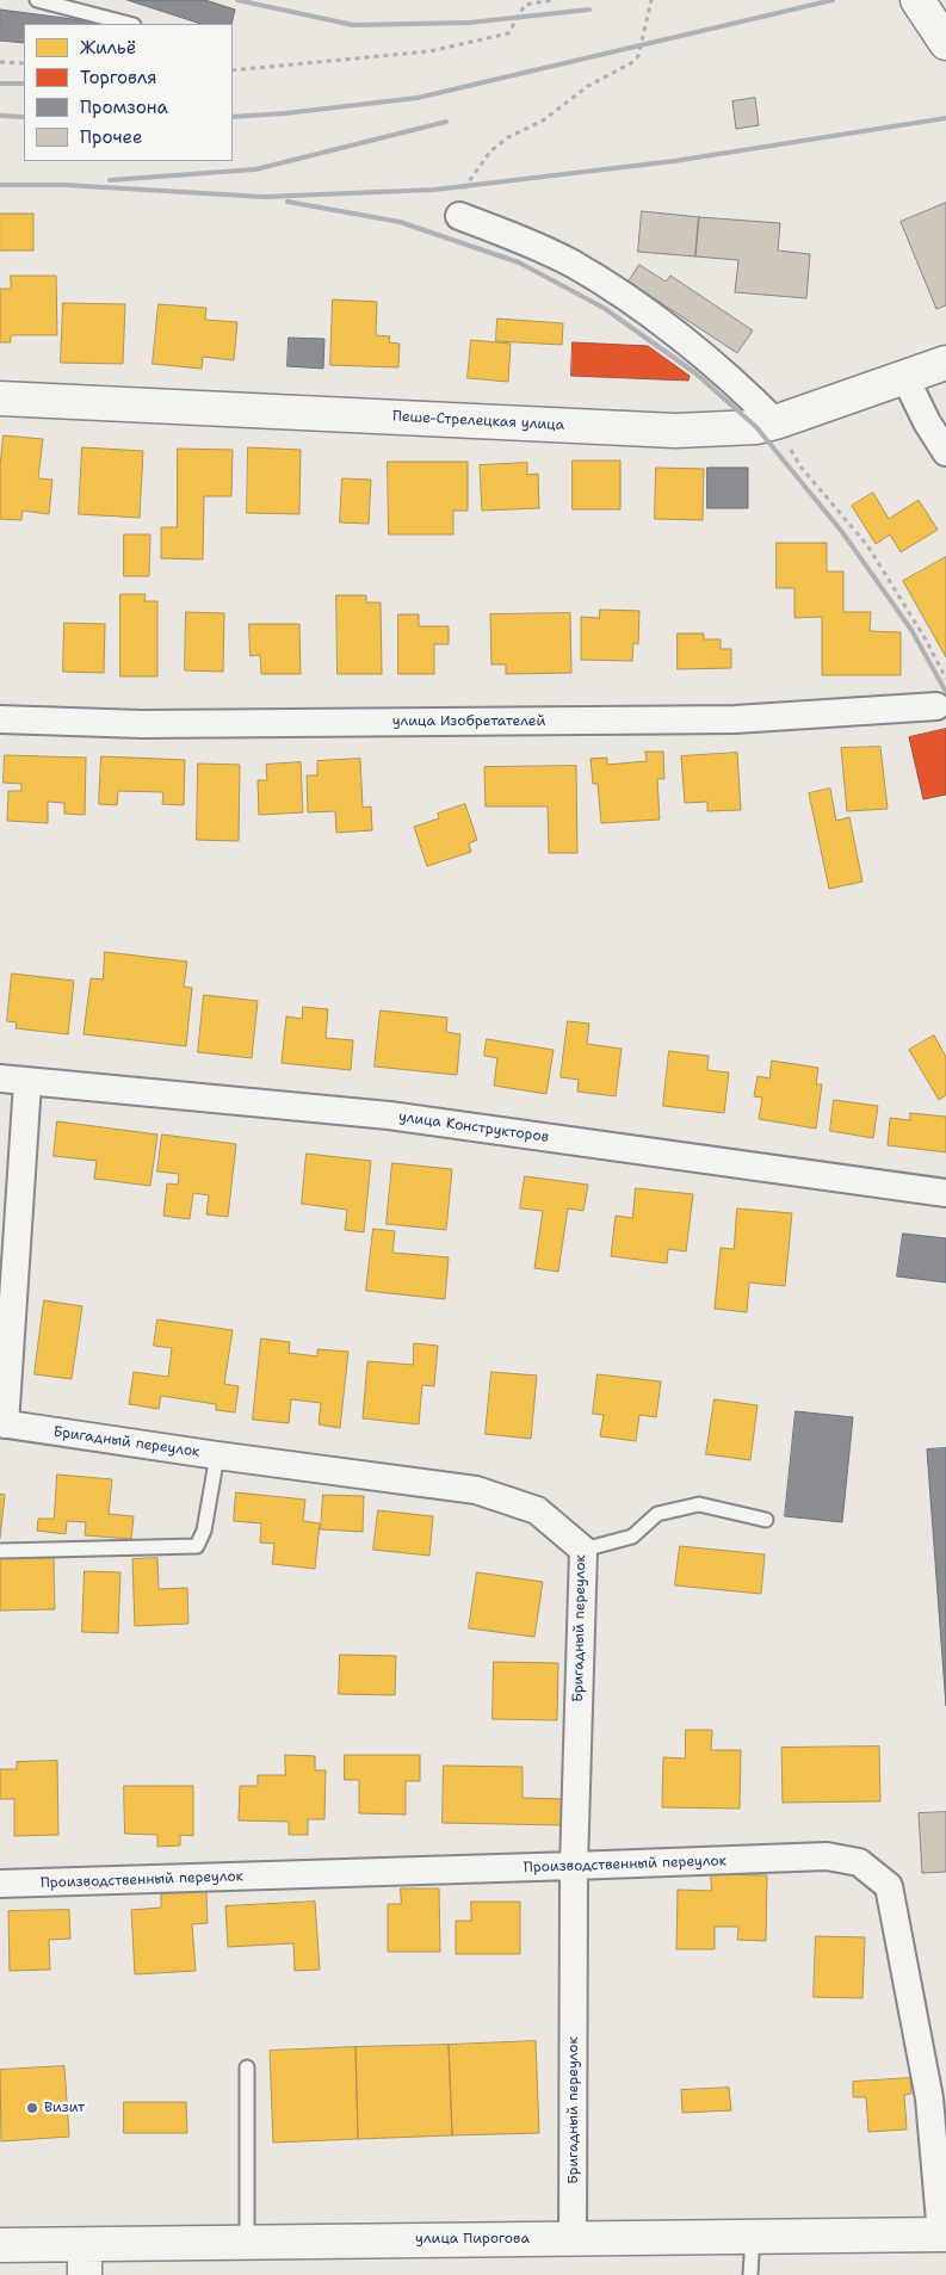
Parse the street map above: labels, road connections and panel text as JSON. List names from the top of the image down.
{
  "streets": {
    "street": [
      "Пеше-Стрелецкая улица",
      "улица Изобретателей",
      "улица Конструкторов",
      "Бригадный переулок",
      "Производственный переулок",
      "улица Пирогова"
    ]
  },
  "crossings": [
    ["Бригадный переулок", "Производственный переулок"],
    ["Бригадный переулок", "улица Пирогова"],
    ["Производственный переулок", "улица Пирогова"]
  ],
  "places": ["Визит"],
  "legend": [
    "Жильё",
    "Торговля",
    "Промзона",
    "Прочее"
  ]
}
